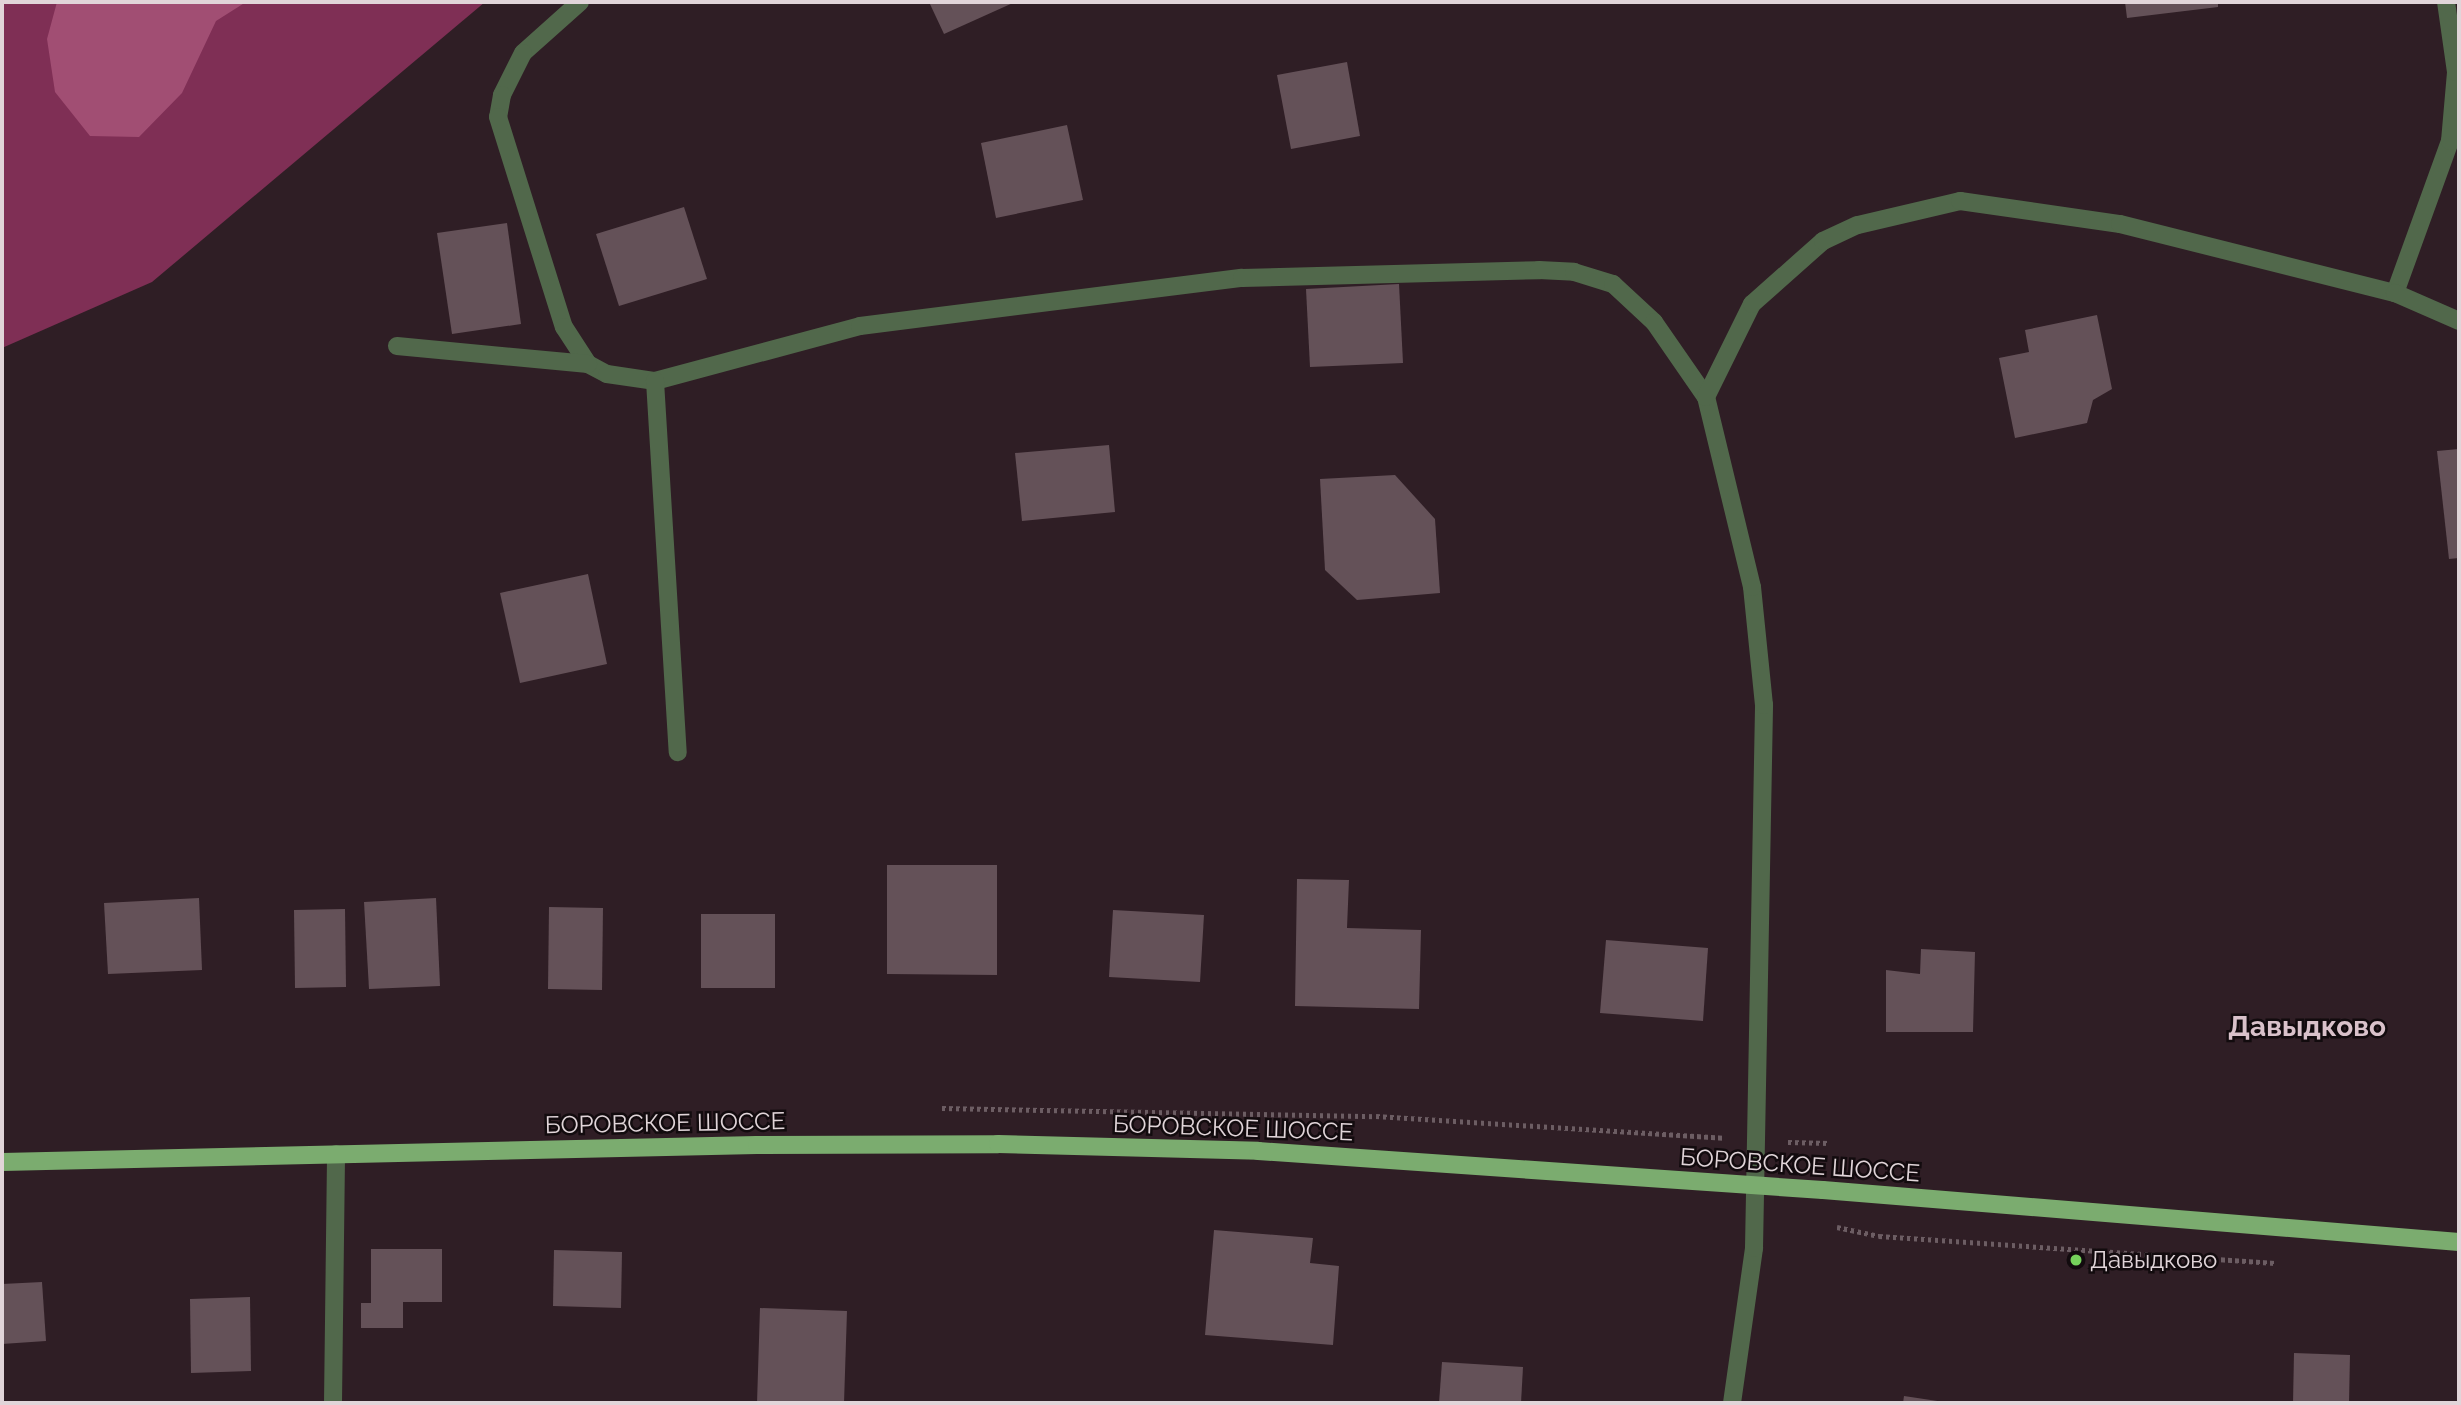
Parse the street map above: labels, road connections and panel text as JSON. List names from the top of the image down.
{
  "streets": {
    "main road": ["БОРОВСКОЕ ШОССЕ"]
  },
  "districts": ["Давыдково"],
  "places": ["Давыдково"]
}
